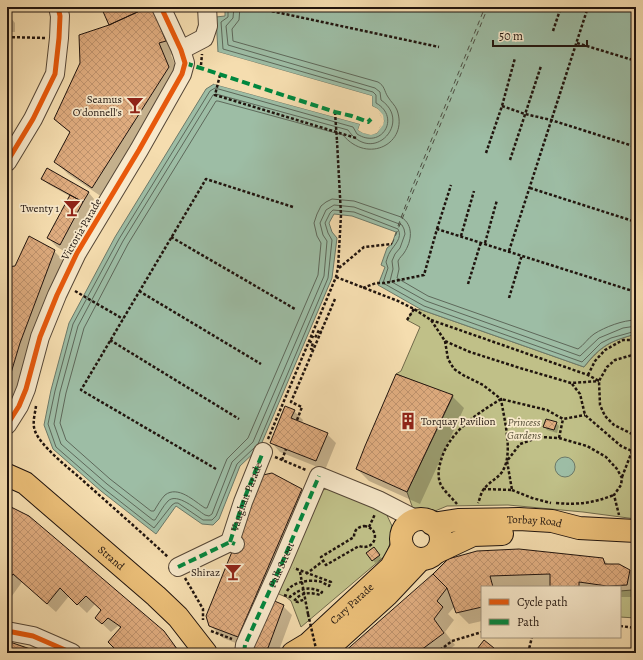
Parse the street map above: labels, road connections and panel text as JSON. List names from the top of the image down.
{
  "streets": {
    "main road": ["Torbay Road", "Strand", "Cary Parade"],
    "street": ["Victoria Parade", "Vaughan Parade", "Palk Street"]
  },
  "crossings": [
    ["Torbay Road", "Cary Parade"]
  ],
  "parks": ["Princess Gardens"],
  "places": {
    "bar": ["Seamus O'donnell's", "Twenty 1", "Shiraz"],
    "building": ["Torquay Pavilion"]
  },
  "legend": ["Cycle path", "Path"],
  "scale_bar": "50 m"
}
